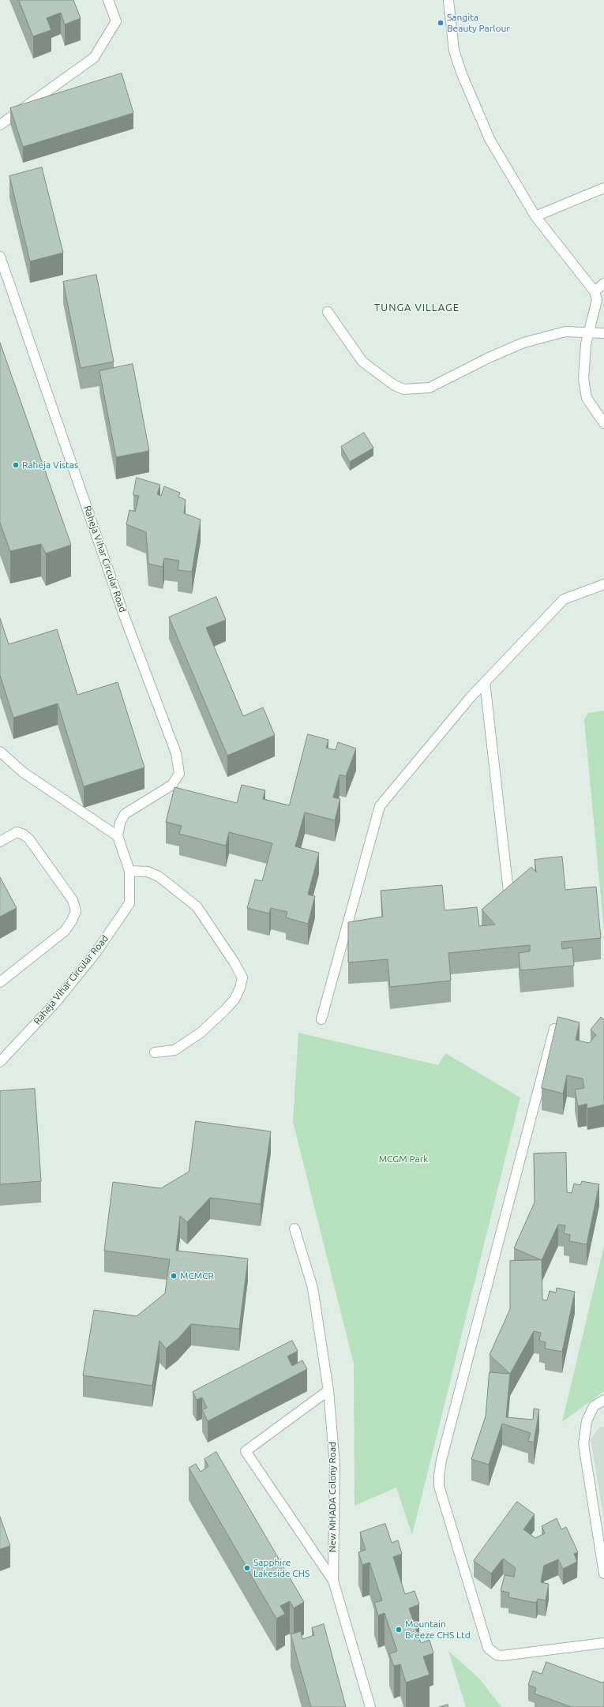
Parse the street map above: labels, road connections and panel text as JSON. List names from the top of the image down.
{
  "streets": {
    "street": ["Raheja Vihar Circular Road", "New MHADA Colony Road"]
  },
  "districts": ["TUNGA VILLAGE"],
  "parks": ["MCGM Park"],
  "places": [
    "Sangita Beauty Parlour",
    "Raheja Vistas",
    "MCMCR",
    "Sapphire Lakeside CHS",
    "Mountain Breeze CHS Ltd"
  ]
}
